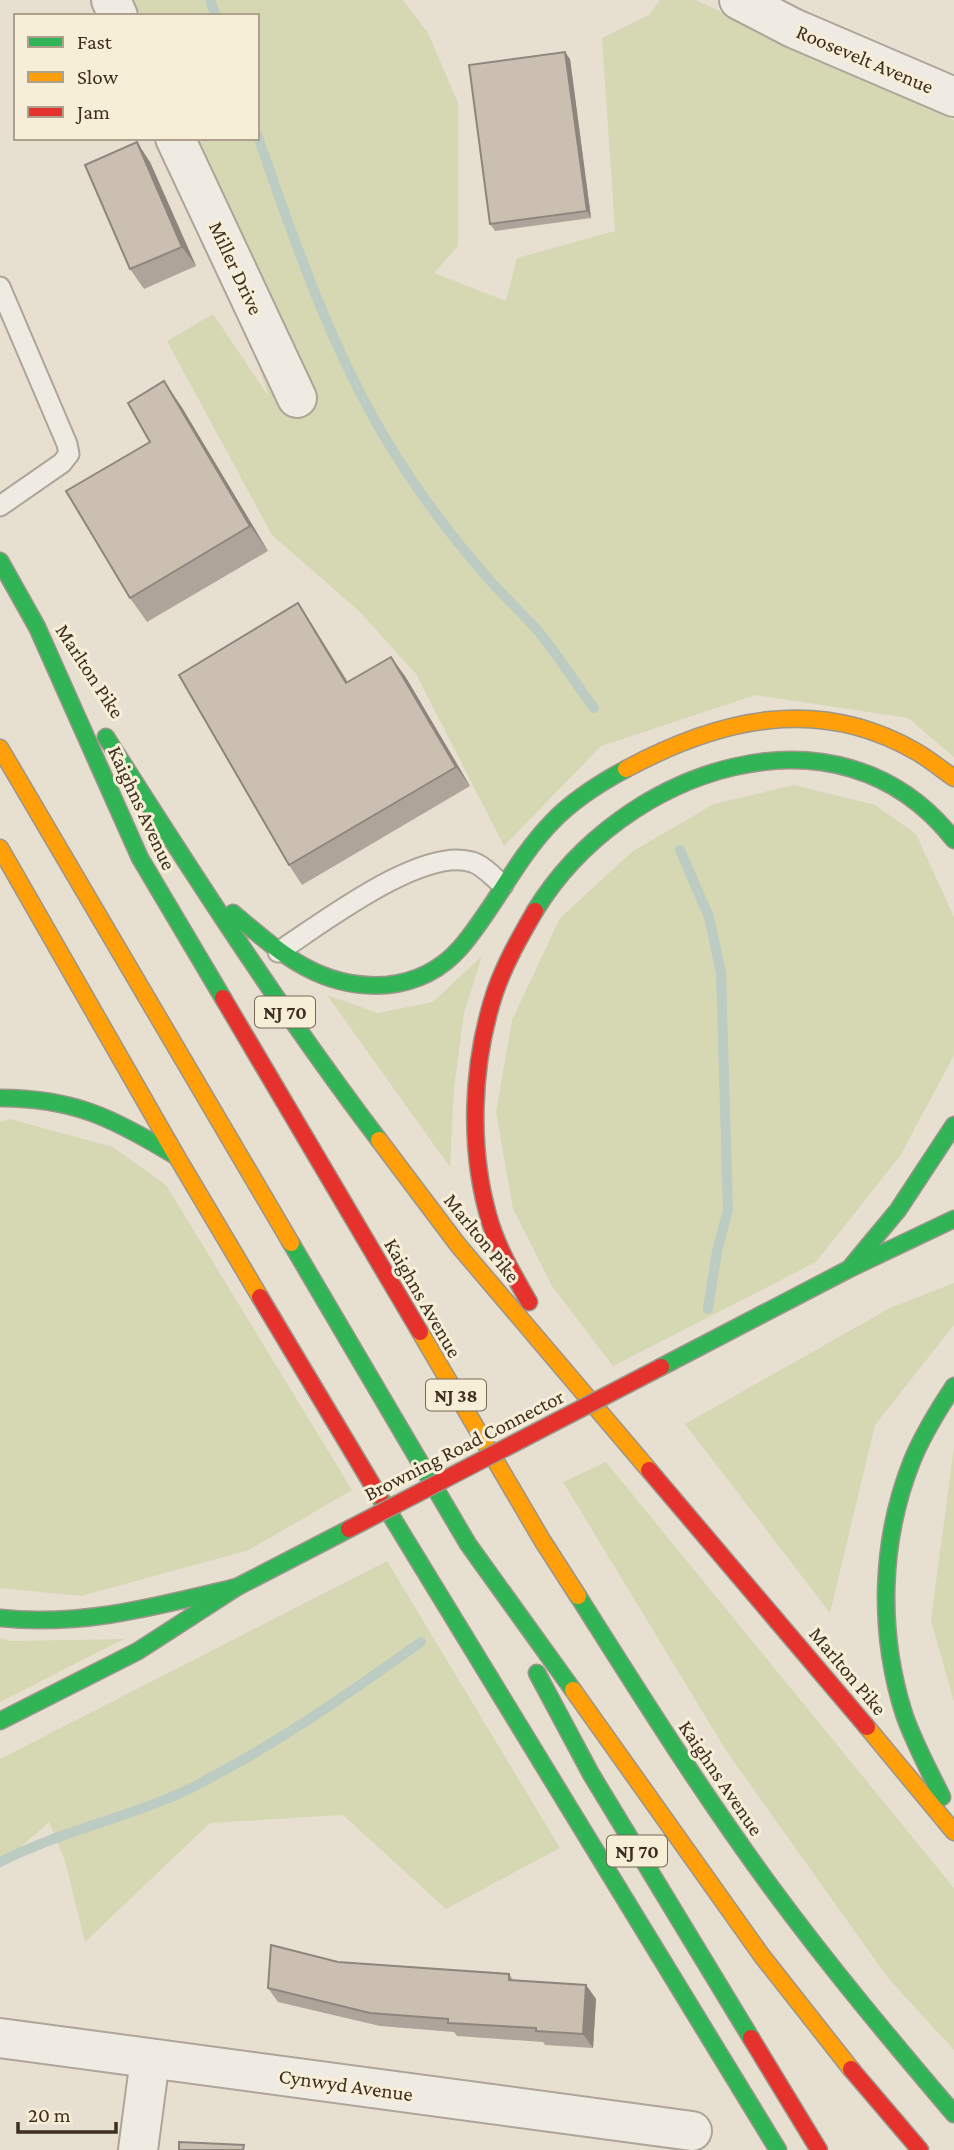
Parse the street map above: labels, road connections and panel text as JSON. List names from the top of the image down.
{
  "streets": {
    "main road": [
      "Marlton Pike",
      "Kaighns Avenue",
      "NJ 70",
      "NJ 38",
      "Browning Road Connector"
    ],
    "street": ["Roosevelt Avenue", "Miller Drive", "Cynwyd Avenue"]
  },
  "crossings": [
    ["Marlton Pike", "Kaighns Avenue"],
    ["NJ 70", "NJ 38"]
  ],
  "legend": ["Fast", "Slow", "Jam"],
  "scale_bar": "20 m"
}
